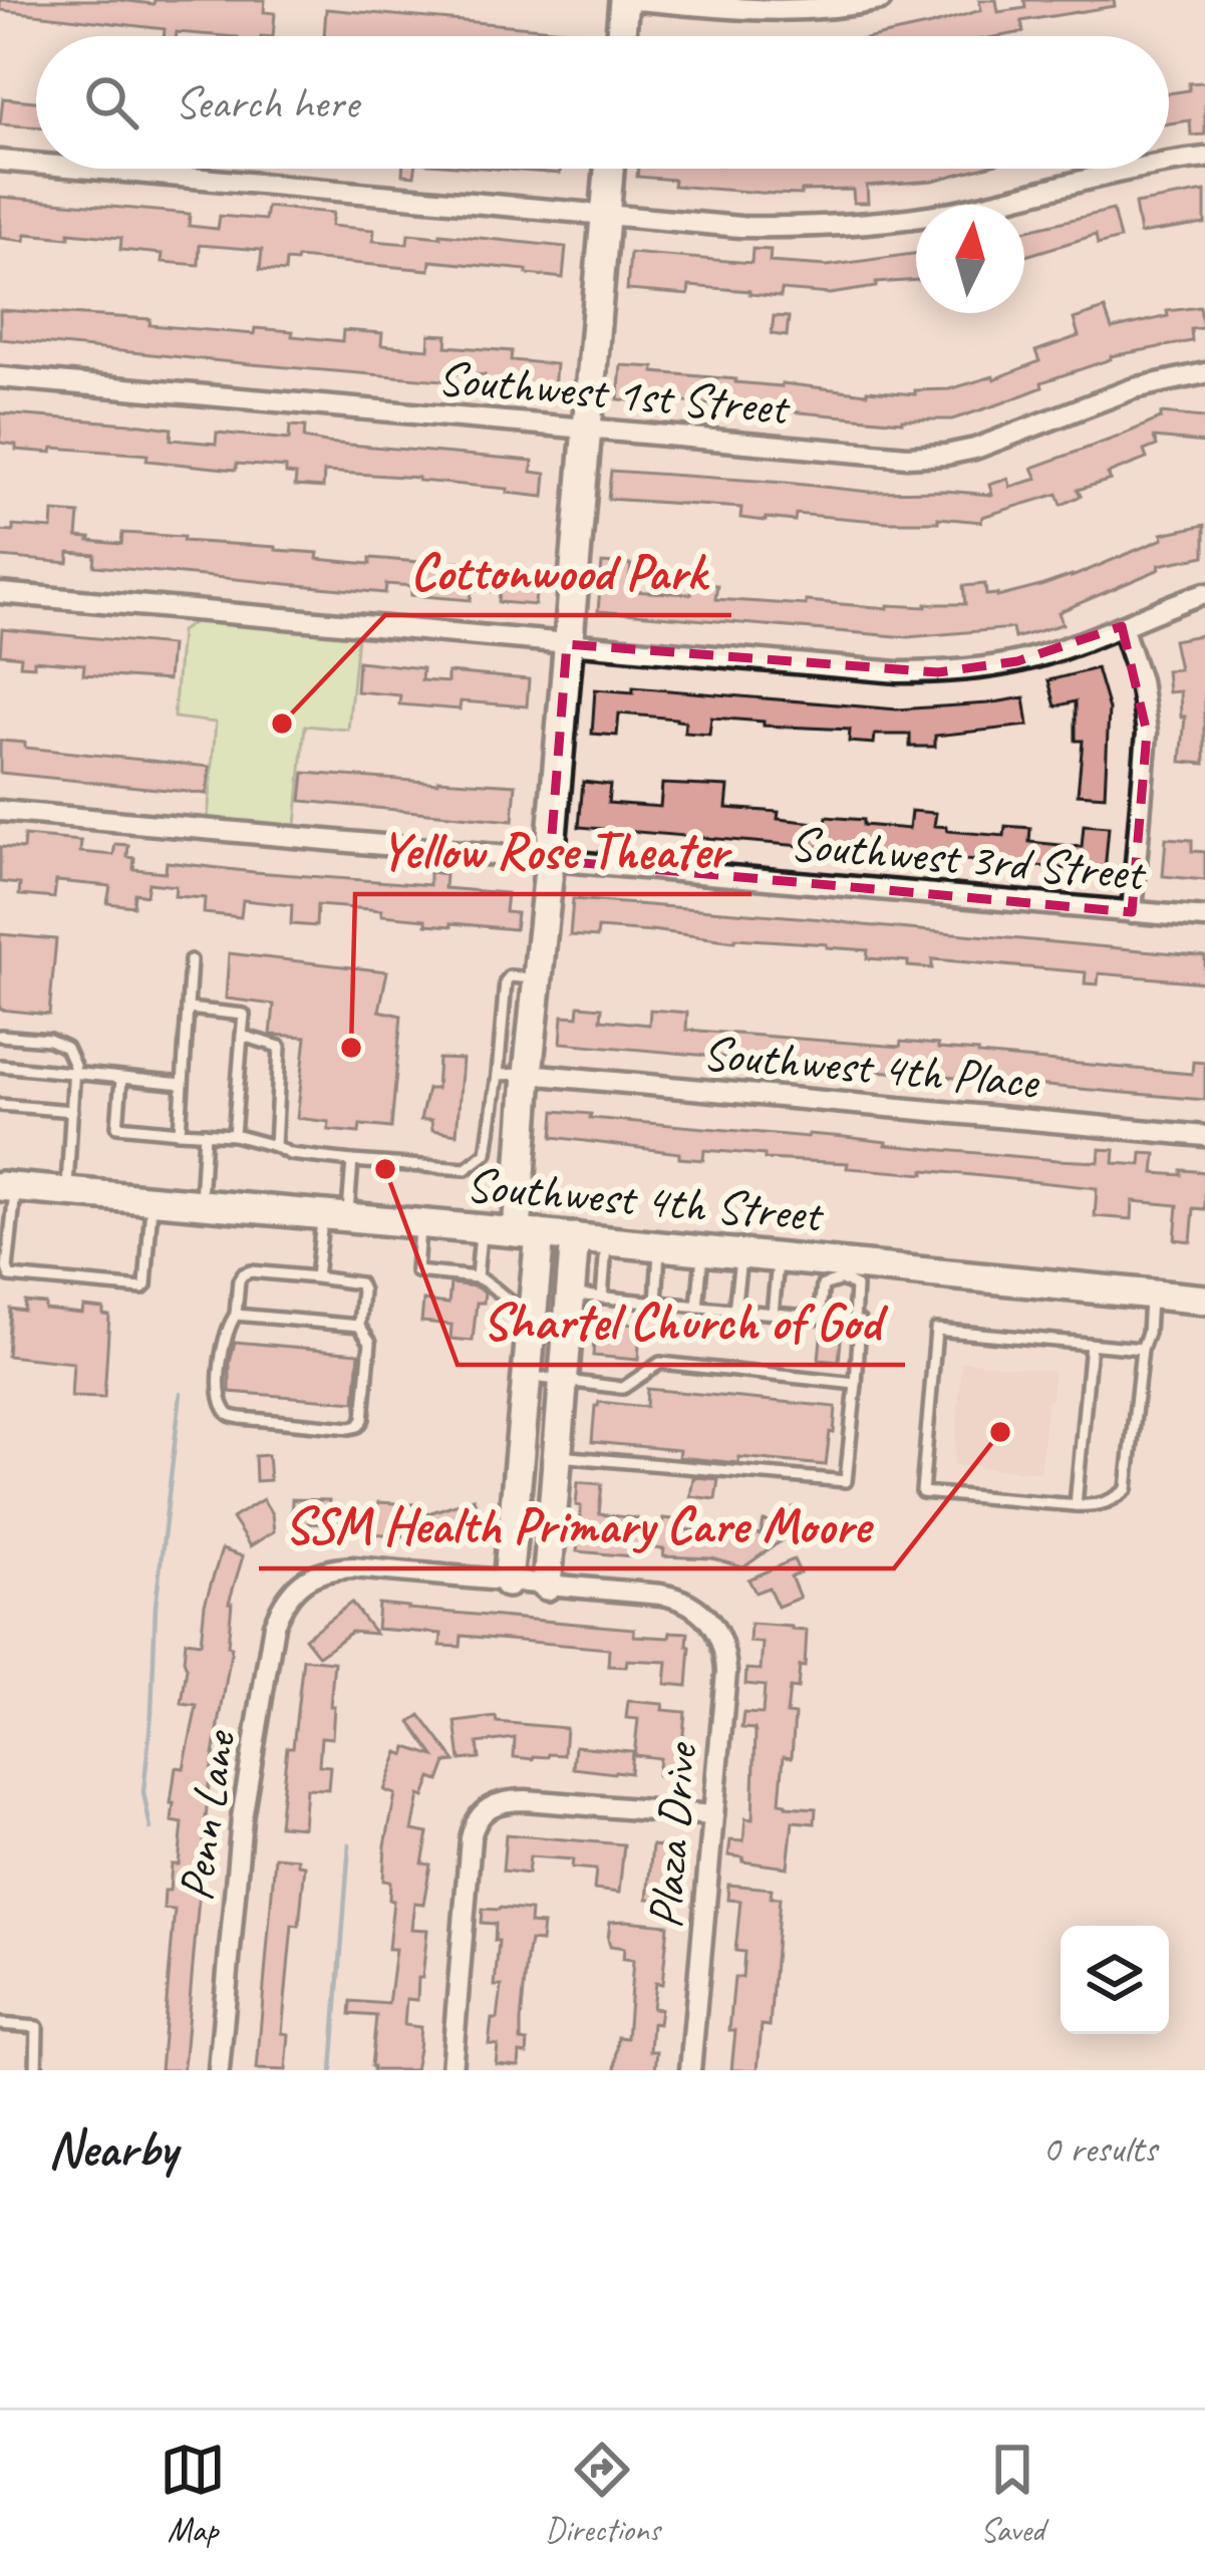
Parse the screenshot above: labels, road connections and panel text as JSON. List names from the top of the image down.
{
  "streets": {
    "street": [
      "Southwest 1st Street",
      "Southwest 3rd Street",
      "Southwest 4th Place",
      "Southwest 4th Street",
      "Penn Lane",
      "Plaza Drive"
    ]
  },
  "places": [
    "Cottonwood Park",
    "Yellow Rose Theater",
    "Shartel Church of God",
    "SSM Health Primary Care Moore"
  ],
  "north": "top",
  "page": {
    "search": "Search here",
    "heading": ["Nearby", "0 results"],
    "nav": ["Map", "Directions", "Saved"]
  }
}
